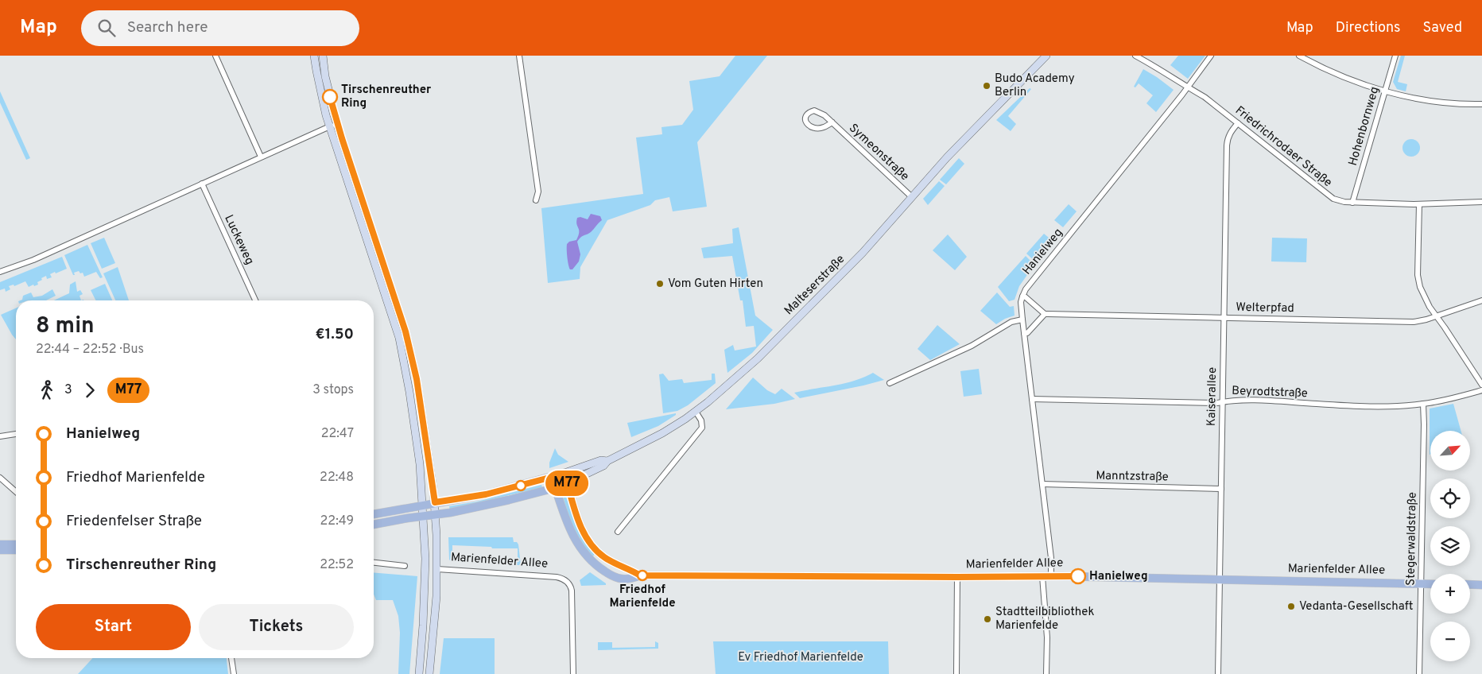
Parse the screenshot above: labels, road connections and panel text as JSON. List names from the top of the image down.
{
  "streets": {
    "main road": ["Malteserstraße", "Marienfelder Allee"],
    "street": [
      "Hohenbornweg",
      "Friedrichrodaer Straße",
      "Symeonstraße",
      "Luckeweg",
      "Hanielweg",
      "Welterpfad",
      "Beyrodtstraße",
      "Kaiserallee",
      "Manntzstraße",
      "Stegerwaldstraße"
    ]
  },
  "crossings": [
    ["Hohenbornweg", "Friedrichrodaer Straße"],
    ["Friedrichrodaer Straße", "Hanielweg"],
    ["Friedrichrodaer Straße", "Kaiserallee"],
    ["Symeonstraße", "Malteserstraße"],
    ["Welterpfad", "Kaiserallee"],
    ["Beyrodtstraße", "Kaiserallee"],
    ["Beyrodtstraße", "Stegerwaldstraße"],
    ["Kaiserallee", "Manntzstraße"],
    ["Kaiserallee", "Marienfelder Allee"],
    ["Stegerwaldstraße", "Marienfelder Allee"]
  ],
  "parks": ["Ev Friedhof Marienfelde"],
  "places": [
    "Budo Academy Berlin",
    "Tirschenreuther Ring",
    "Vom Guten Hirten",
    "Friedhof Marienfelde",
    "Hanielweg",
    "Vedanta-Gesellschaft",
    "Stadtteilbibliothek Marienfelde"
  ],
  "lines": ["bus line M77"],
  "north": "top right",
  "page": {
    "header": "Map",
    "search": "Search here",
    "nav": ["Map", "Directions", "Saved"],
    "on_map": "M77",
    "heading": ["8 min", "22:44 – 22:52 · Bus", "€1.50"],
    "legs": ["3", "M77", "3 stops"],
    "list": [
      {
        "name": "Hanielweg",
        "value": "22:47"
      },
      {
        "name": "Friedhof Marienfelde",
        "value": "22:48"
      },
      {
        "name": "Friedenfelser Straße",
        "value": "22:49"
      },
      {
        "name": "Tirschenreuther Ring",
        "value": "22:52"
      }
    ],
    "map_buttons": ["+", "−"],
    "buttons": ["Start", "Tickets"]
  }
}
